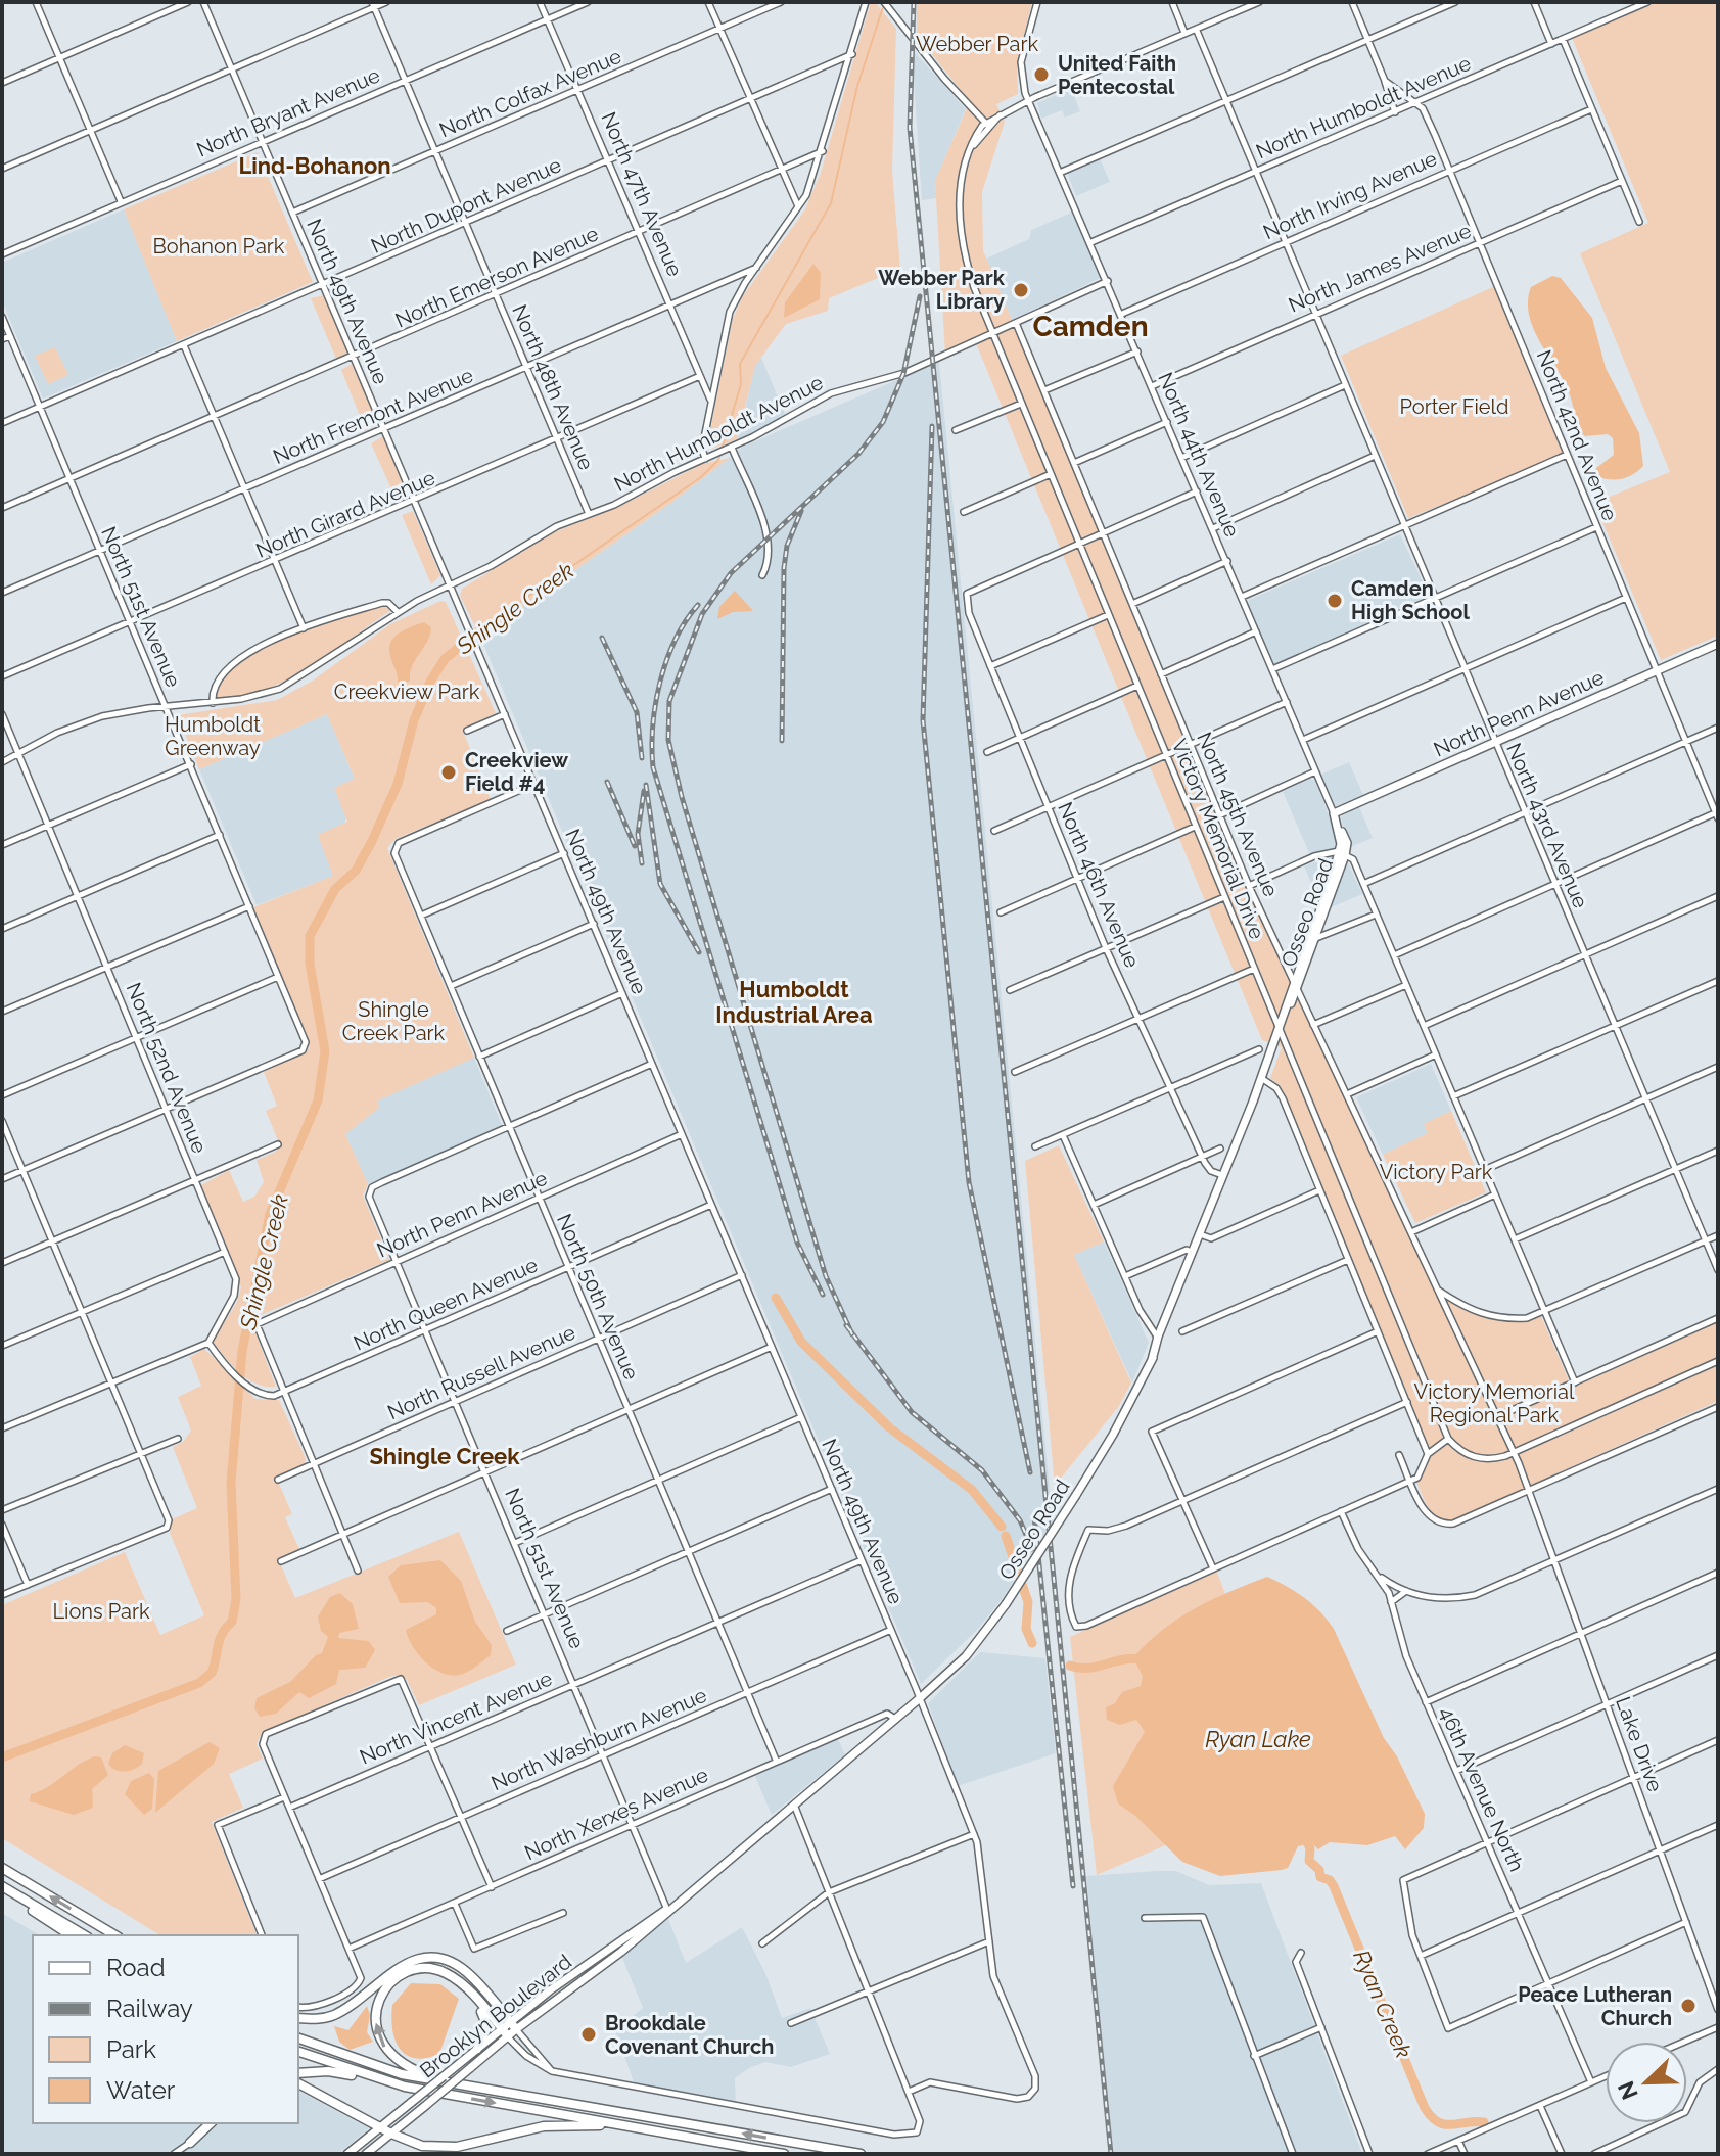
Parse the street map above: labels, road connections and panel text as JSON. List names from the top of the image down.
{
  "streets": {
    "main road": ["North Penn Avenue", "Osseo Road", "Brooklyn Boulevard"],
    "street": [
      "North Colfax Avenue",
      "North Humboldt Avenue",
      "North Bryant Avenue",
      "North 47th Avenue",
      "North Irving Avenue",
      "North Dupont Avenue",
      "North James Avenue",
      "North Emerson Avenue",
      "North 49th Avenue",
      "North 48th Avenue",
      "North Fremont Avenue",
      "North 42nd Avenue",
      "North 44th Avenue",
      "North Girard Avenue",
      "North 51st Avenue",
      "North 45th Avenue",
      "North 43rd Avenue",
      "Victory Memorial Drive",
      "North 46th Avenue",
      "North 52nd Avenue",
      "North 50th Avenue",
      "North Queen Avenue",
      "North Russell Avenue",
      "North Vincent Avenue",
      "North Washburn Avenue",
      "Lake Drive",
      "46th Avenue North",
      "North Xerxes Avenue"
    ]
  },
  "crossings": [
    ["North Colfax Avenue", "North 47th Avenue"],
    ["North Colfax Avenue", "North 49th Avenue"],
    ["North Colfax Avenue", "North 48th Avenue"],
    ["North Humboldt Avenue", "North 49th Avenue"],
    ["North Humboldt Avenue", "North 48th Avenue"],
    ["North Humboldt Avenue", "North 42nd Avenue"],
    ["North Humboldt Avenue", "North 44th Avenue"],
    ["North Humboldt Avenue", "North 51st Avenue"],
    ["North Humboldt Avenue", "North 45th Avenue"],
    ["North Humboldt Avenue", "North 43rd Avenue"],
    ["North Humboldt Avenue", "Victory Memorial Drive"],
    ["North Humboldt Avenue", "North 52nd Avenue"],
    ["North Bryant Avenue", "North 47th Avenue"],
    ["North Bryant Avenue", "North 49th Avenue"],
    ["North Bryant Avenue", "North 48th Avenue"],
    ["North 47th Avenue", "North Dupont Avenue"],
    ["North 47th Avenue", "North Emerson Avenue"],
    ["North 47th Avenue", "North Fremont Avenue"],
    ["North 47th Avenue", "North Girard Avenue"],
    ["North Irving Avenue", "North 42nd Avenue"],
    ["North Irving Avenue", "North 44th Avenue"],
    ["North Irving Avenue", "North 43rd Avenue"],
    ["North Dupont Avenue", "North 49th Avenue"],
    ["North Dupont Avenue", "North 48th Avenue"],
    ["North Dupont Avenue", "North 51st Avenue"],
    ["North James Avenue", "North 42nd Avenue"],
    ["North James Avenue", "North 44th Avenue"],
    ["North James Avenue", "North 43rd Avenue"],
    ["North Emerson Avenue", "North 49th Avenue"],
    ["North Emerson Avenue", "North 48th Avenue"],
    ["North Emerson Avenue", "North 51st Avenue"],
    ["North 49th Avenue", "North Fremont Avenue"],
    ["North 49th Avenue", "North Girard Avenue"],
    ["North 49th Avenue", "North Penn Avenue"],
    ["North 49th Avenue", "Osseo Road"],
    ["North 49th Avenue", "North 50th Avenue"],
    ["North 49th Avenue", "North Queen Avenue"],
    ["North 49th Avenue", "North Russell Avenue"],
    ["North 49th Avenue", "North Vincent Avenue"],
    ["North 49th Avenue", "North Washburn Avenue"],
    ["North 49th Avenue", "Brooklyn Boulevard"],
    ["North 48th Avenue", "North Fremont Avenue"],
    ["North 48th Avenue", "North Girard Avenue"],
    ["North Fremont Avenue", "North 51st Avenue"],
    ["North 42nd Avenue", "North Penn Avenue"],
    ["North 44th Avenue", "North Penn Avenue"],
    ["North 44th Avenue", "Victory Memorial Drive"],
    ["North 44th Avenue", "Osseo Road"],
    ["North Girard Avenue", "North 51st Avenue"],
    ["North 51st Avenue", "North Penn Avenue"],
    ["North 51st Avenue", "North 52nd Avenue"],
    ["North 51st Avenue", "North 50th Avenue"],
    ["North 51st Avenue", "North Queen Avenue"],
    ["North 51st Avenue", "North Russell Avenue"],
    ["North 51st Avenue", "North Vincent Avenue"],
    ["North 51st Avenue", "North Washburn Avenue"],
    ["North 51st Avenue", "North Xerxes Avenue"],
    ["North 51st Avenue", "Brooklyn Boulevard"],
    ["North Penn Avenue", "North 43rd Avenue"],
    ["North Penn Avenue", "Osseo Road"],
    ["North Penn Avenue", "North 50th Avenue"],
    ["North Penn Avenue", "North Queen Avenue"],
    ["North 45th Avenue", "Osseo Road"],
    ["North 45th Avenue", "Lake Drive"],
    ["Victory Memorial Drive", "North 46th Avenue"],
    ["Victory Memorial Drive", "Osseo Road"],
    ["North 46th Avenue", "Osseo Road"],
    ["Osseo Road", "Brooklyn Boulevard"],
    ["North 50th Avenue", "North Queen Avenue"],
    ["North 50th Avenue", "North Russell Avenue"],
    ["North 50th Avenue", "North Vincent Avenue"],
    ["North 50th Avenue", "North Washburn Avenue"],
    ["North 50th Avenue", "North Xerxes Avenue"],
    ["North Xerxes Avenue", "Brooklyn Boulevard"]
  ],
  "districts": [
    "Lind-Bohanon",
    "Camden",
    "Humboldt Industrial Area",
    "Shingle Creek"
  ],
  "water": ["Shingle Creek", "Ryan Lake", "Ryan Creek"],
  "parks": [
    "Webber Park",
    "Bohanon Park",
    "Porter Field",
    "Creekview Park",
    "Humboldt Greenway",
    "Shingle Creek Park",
    "Victory Park",
    "Victory Memorial Regional Park",
    "Lions Park"
  ],
  "places": [
    "United Faith Pentecostal",
    "Webber Park Library",
    "Camden High School",
    "Creekview Field #4",
    "Peace Lutheran Church",
    "Brookdale Covenant Church"
  ],
  "legend": [
    "Road",
    "Railway",
    "Park",
    "Water"
  ],
  "north": "bottom left"
}
